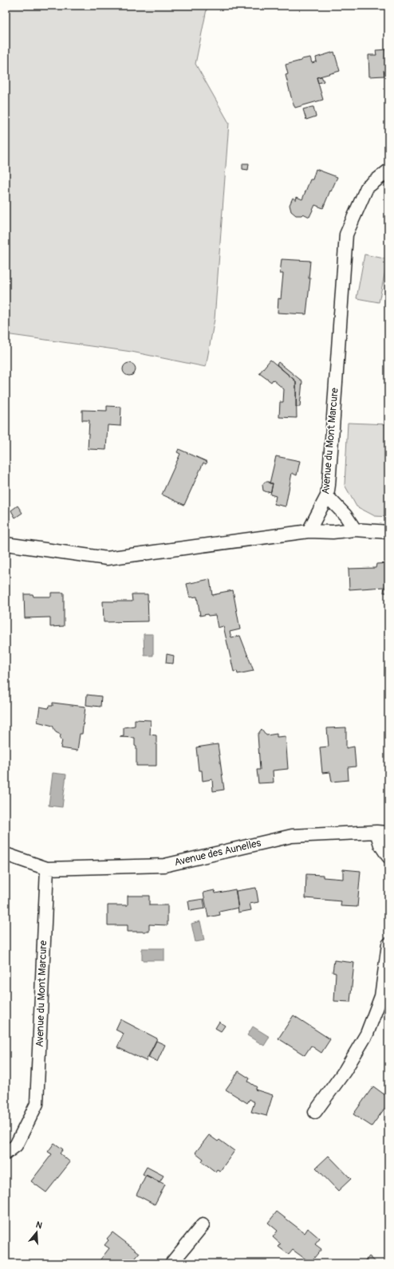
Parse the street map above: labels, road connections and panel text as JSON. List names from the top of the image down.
{
  "streets": {
    "street": ["Avenue du Mont Marcure", "Avenue des Aunelles"]
  },
  "crossings": [
    ["Avenue du Mont Marcure", "Avenue des Aunelles"]
  ],
  "north": "top"
}
